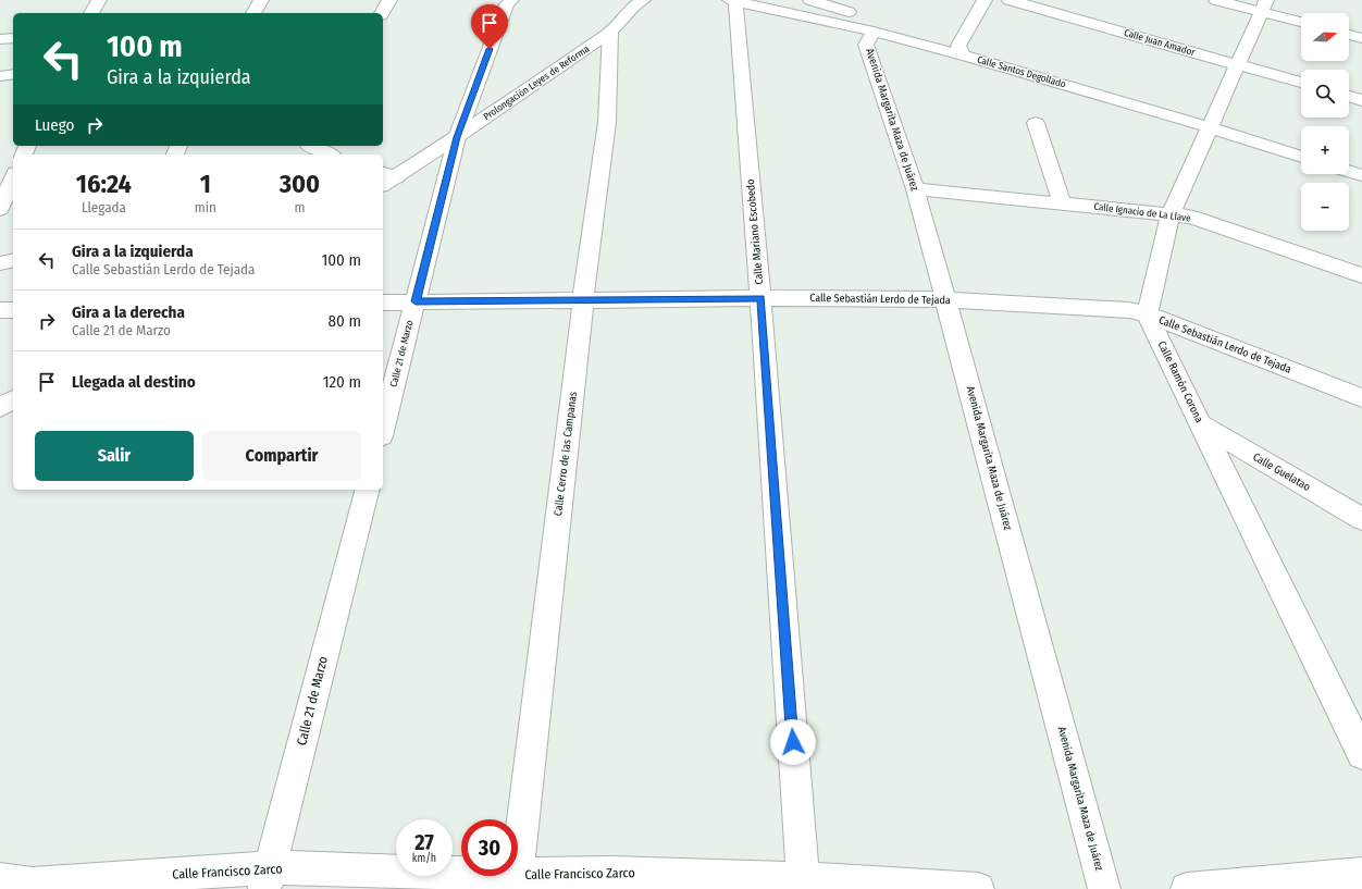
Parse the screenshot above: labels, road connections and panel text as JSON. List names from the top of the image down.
{
  "streets": {
    "street": [
      "Calle Juan Amador",
      "Calle Santos Degollado",
      "Prolongación Leyes de Reforma",
      "Avenida Margarita Maza de Juárez",
      "Calle Ignacio de La Llave",
      "Calle Mariano Escobedo",
      "Calle Sebastián Lerdo de Tejada",
      "Calle 21 de Marzo",
      "Calle Ramón Corona",
      "Calle Cerro de las Campanas",
      "Calle Guelatao",
      "Calle Francisco Zarco"
    ]
  },
  "crossings": [
    ["Calle Santos Degollado", "Avenida Margarita Maza de Juárez"],
    ["Calle Santos Degollado", "Calle Mariano Escobedo"],
    ["Prolongación Leyes de Reforma", "Calle 21 de Marzo"],
    ["Prolongación Leyes de Reforma", "Calle Cerro de las Campanas"],
    ["Avenida Margarita Maza de Juárez", "Calle Ignacio de La Llave"],
    ["Avenida Margarita Maza de Juárez", "Calle Sebastián Lerdo de Tejada"],
    ["Calle Mariano Escobedo", "Calle Sebastián Lerdo de Tejada"],
    ["Calle Mariano Escobedo", "Calle Francisco Zarco"],
    ["Calle Sebastián Lerdo de Tejada", "Calle 21 de Marzo"],
    ["Calle Sebastián Lerdo de Tejada", "Calle Ramón Corona"],
    ["Calle Sebastián Lerdo de Tejada", "Calle Cerro de las Campanas"],
    ["Calle 21 de Marzo", "Calle Francisco Zarco"],
    ["Calle Ramón Corona", "Calle Guelatao"]
  ],
  "north": "right",
  "page": {
    "map_buttons": ["+", "−"],
    "turn": ["100 m", "Gira a la izquierda"],
    "then": "Luego",
    "eta": [
      "16:24",
      "Llegada",
      "1",
      "min",
      "300",
      "m"
    ],
    "list": [
      {
        "name": "Gira a la izquierda",
        "note": "Calle Sebastián Lerdo de Tejada",
        "value": "100 m"
      },
      {
        "name": "Gira a la derecha",
        "note": "Calle 21 de Marzo",
        "value": "80 m"
      },
      {
        "name": "Llegada al destino",
        "value": "120 m"
      }
    ],
    "buttons": ["Salir", "Compartir"],
    "speed": "27 km/h",
    "limit": "30"
  }
}
